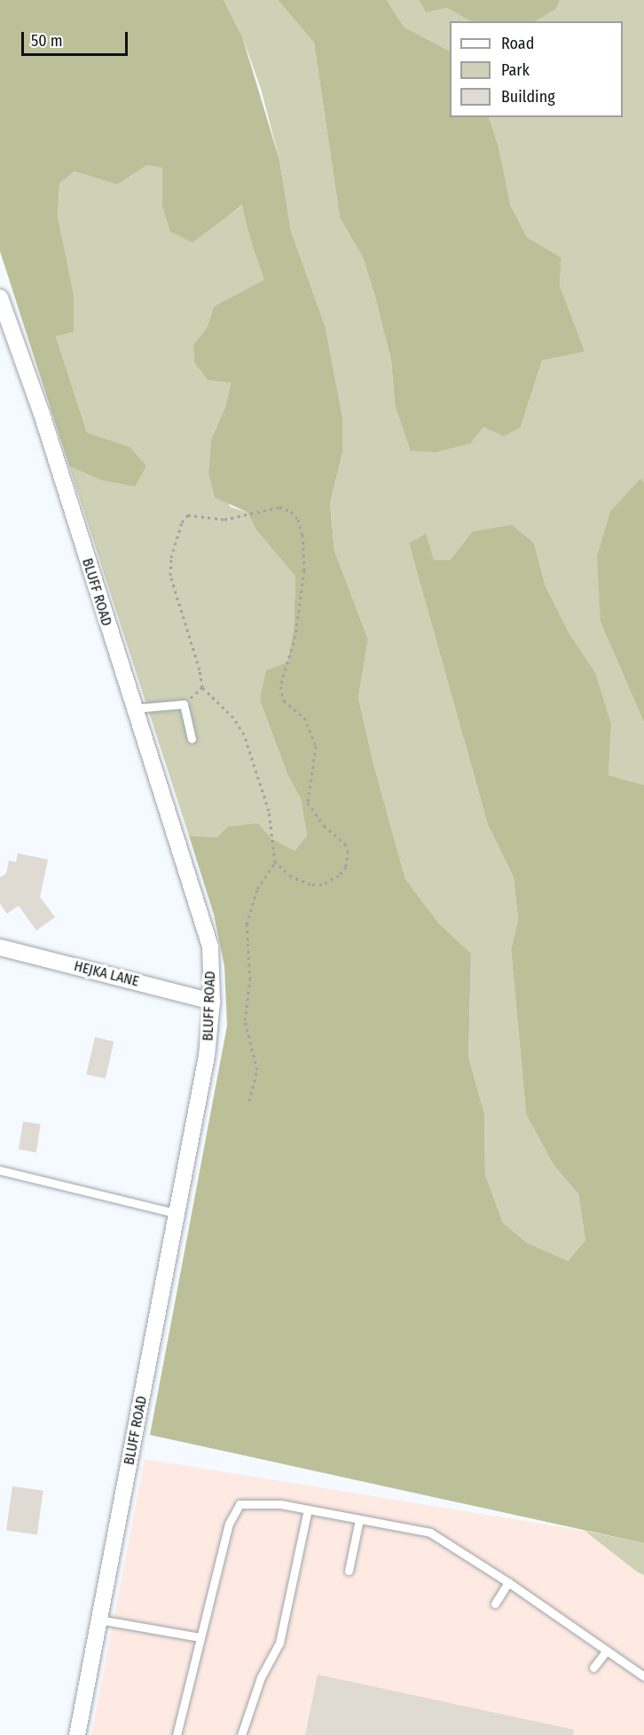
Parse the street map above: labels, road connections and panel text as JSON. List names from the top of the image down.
{
  "streets": {
    "street": ["BLUFF ROAD", "HEJKA LANE"]
  },
  "crossings": [
    ["BLUFF ROAD", "HEJKA LANE"]
  ],
  "legend": ["Road", "Park", "Building"],
  "scale_bar": "50 m"
}
